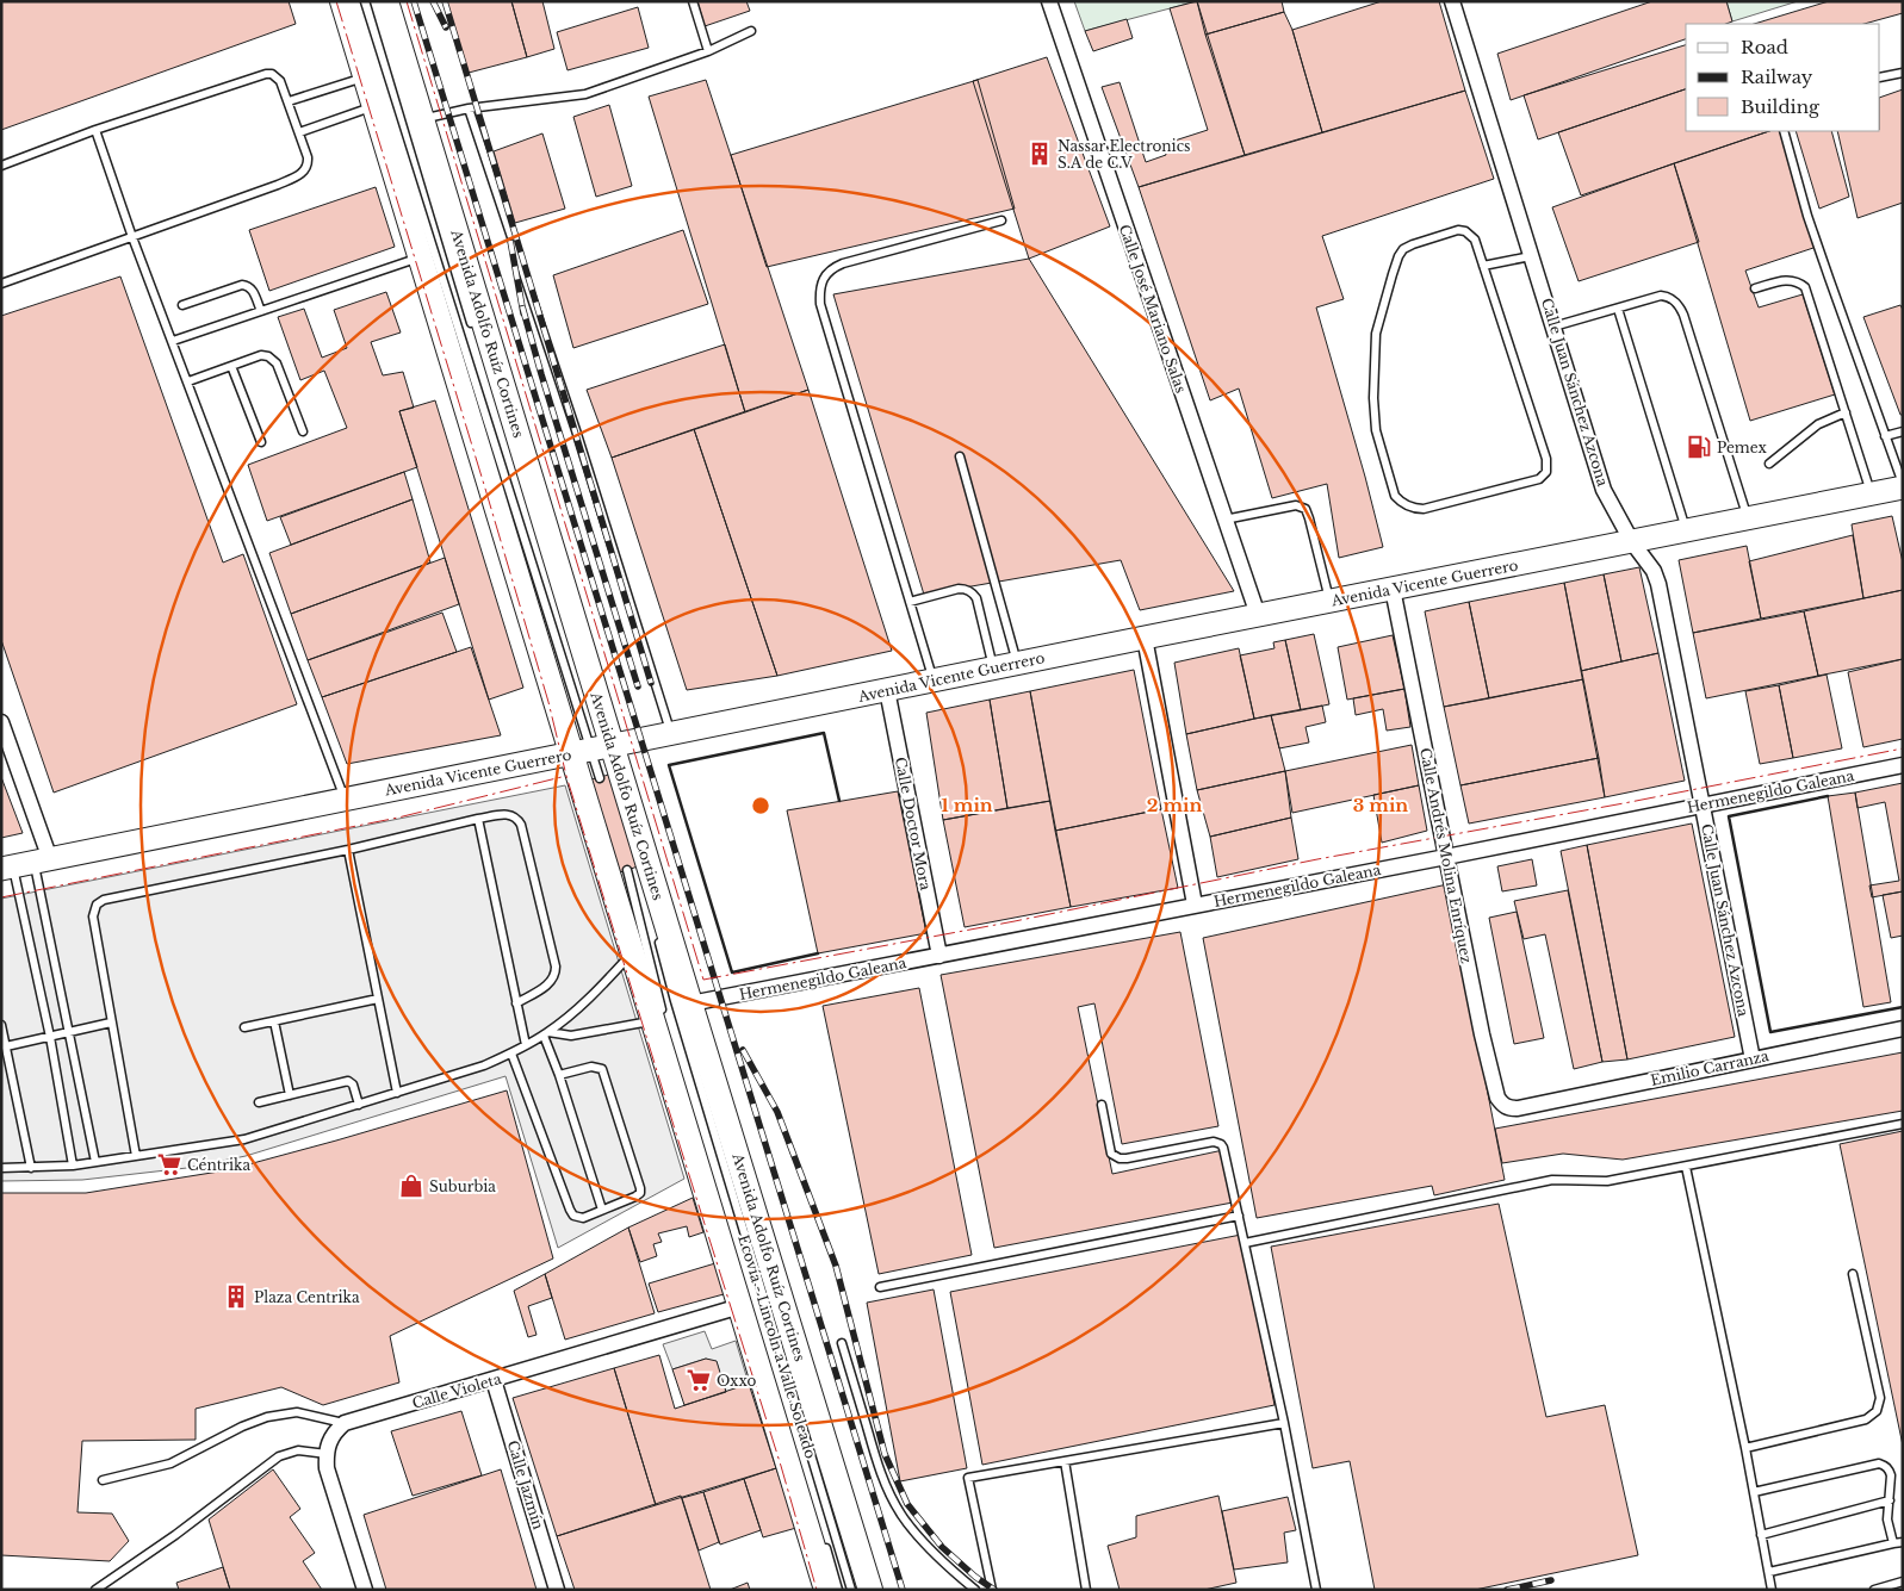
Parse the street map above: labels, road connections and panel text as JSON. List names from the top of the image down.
{
  "streets": {
    "main road": ["Avenida Adolfo Ruíz Cortines", "Avenida Vicente Guerrero"],
    "street": [
      "Calle José Mariano Salas",
      "Calle Juan Sánchez Azcona",
      "Hermenegildo Galeana",
      "Calle Doctor Mora",
      "Calle Andrés Molina Enríquez",
      "Emilio Carranza",
      "Calle Violeta",
      "Calle Jazmín"
    ]
  },
  "crossings": [
    ["Calle José Mariano Salas", "Avenida Vicente Guerrero"],
    ["Avenida Adolfo Ruíz Cortines", "Avenida Vicente Guerrero"],
    ["Avenida Adolfo Ruíz Cortines", "Hermenegildo Galeana"],
    ["Avenida Adolfo Ruíz Cortines", "Calle Violeta"],
    ["Calle Juan Sánchez Azcona", "Avenida Vicente Guerrero"],
    ["Calle Juan Sánchez Azcona", "Hermenegildo Galeana"],
    ["Calle Juan Sánchez Azcona", "Emilio Carranza"],
    ["Avenida Vicente Guerrero", "Calle Doctor Mora"],
    ["Avenida Vicente Guerrero", "Calle Andrés Molina Enríquez"],
    ["Hermenegildo Galeana", "Calle Doctor Mora"],
    ["Hermenegildo Galeana", "Calle Andrés Molina Enríquez"],
    ["Calle Andrés Molina Enríquez", "Emilio Carranza"],
    ["Calle Violeta", "Calle Jazmín"]
  ],
  "places": {
    "building": ["Nassar Electronics S.A de C.V", "Plaza Centrika"],
    "fuel station": ["Pemex"],
    "supermarket": ["Céntrika", "Oxxo"],
    "shop": ["Suburbia"]
  },
  "legend": ["Road", "Railway", "Building"],
  "rings": ["1 min", "2 min", "3 min"]
}
